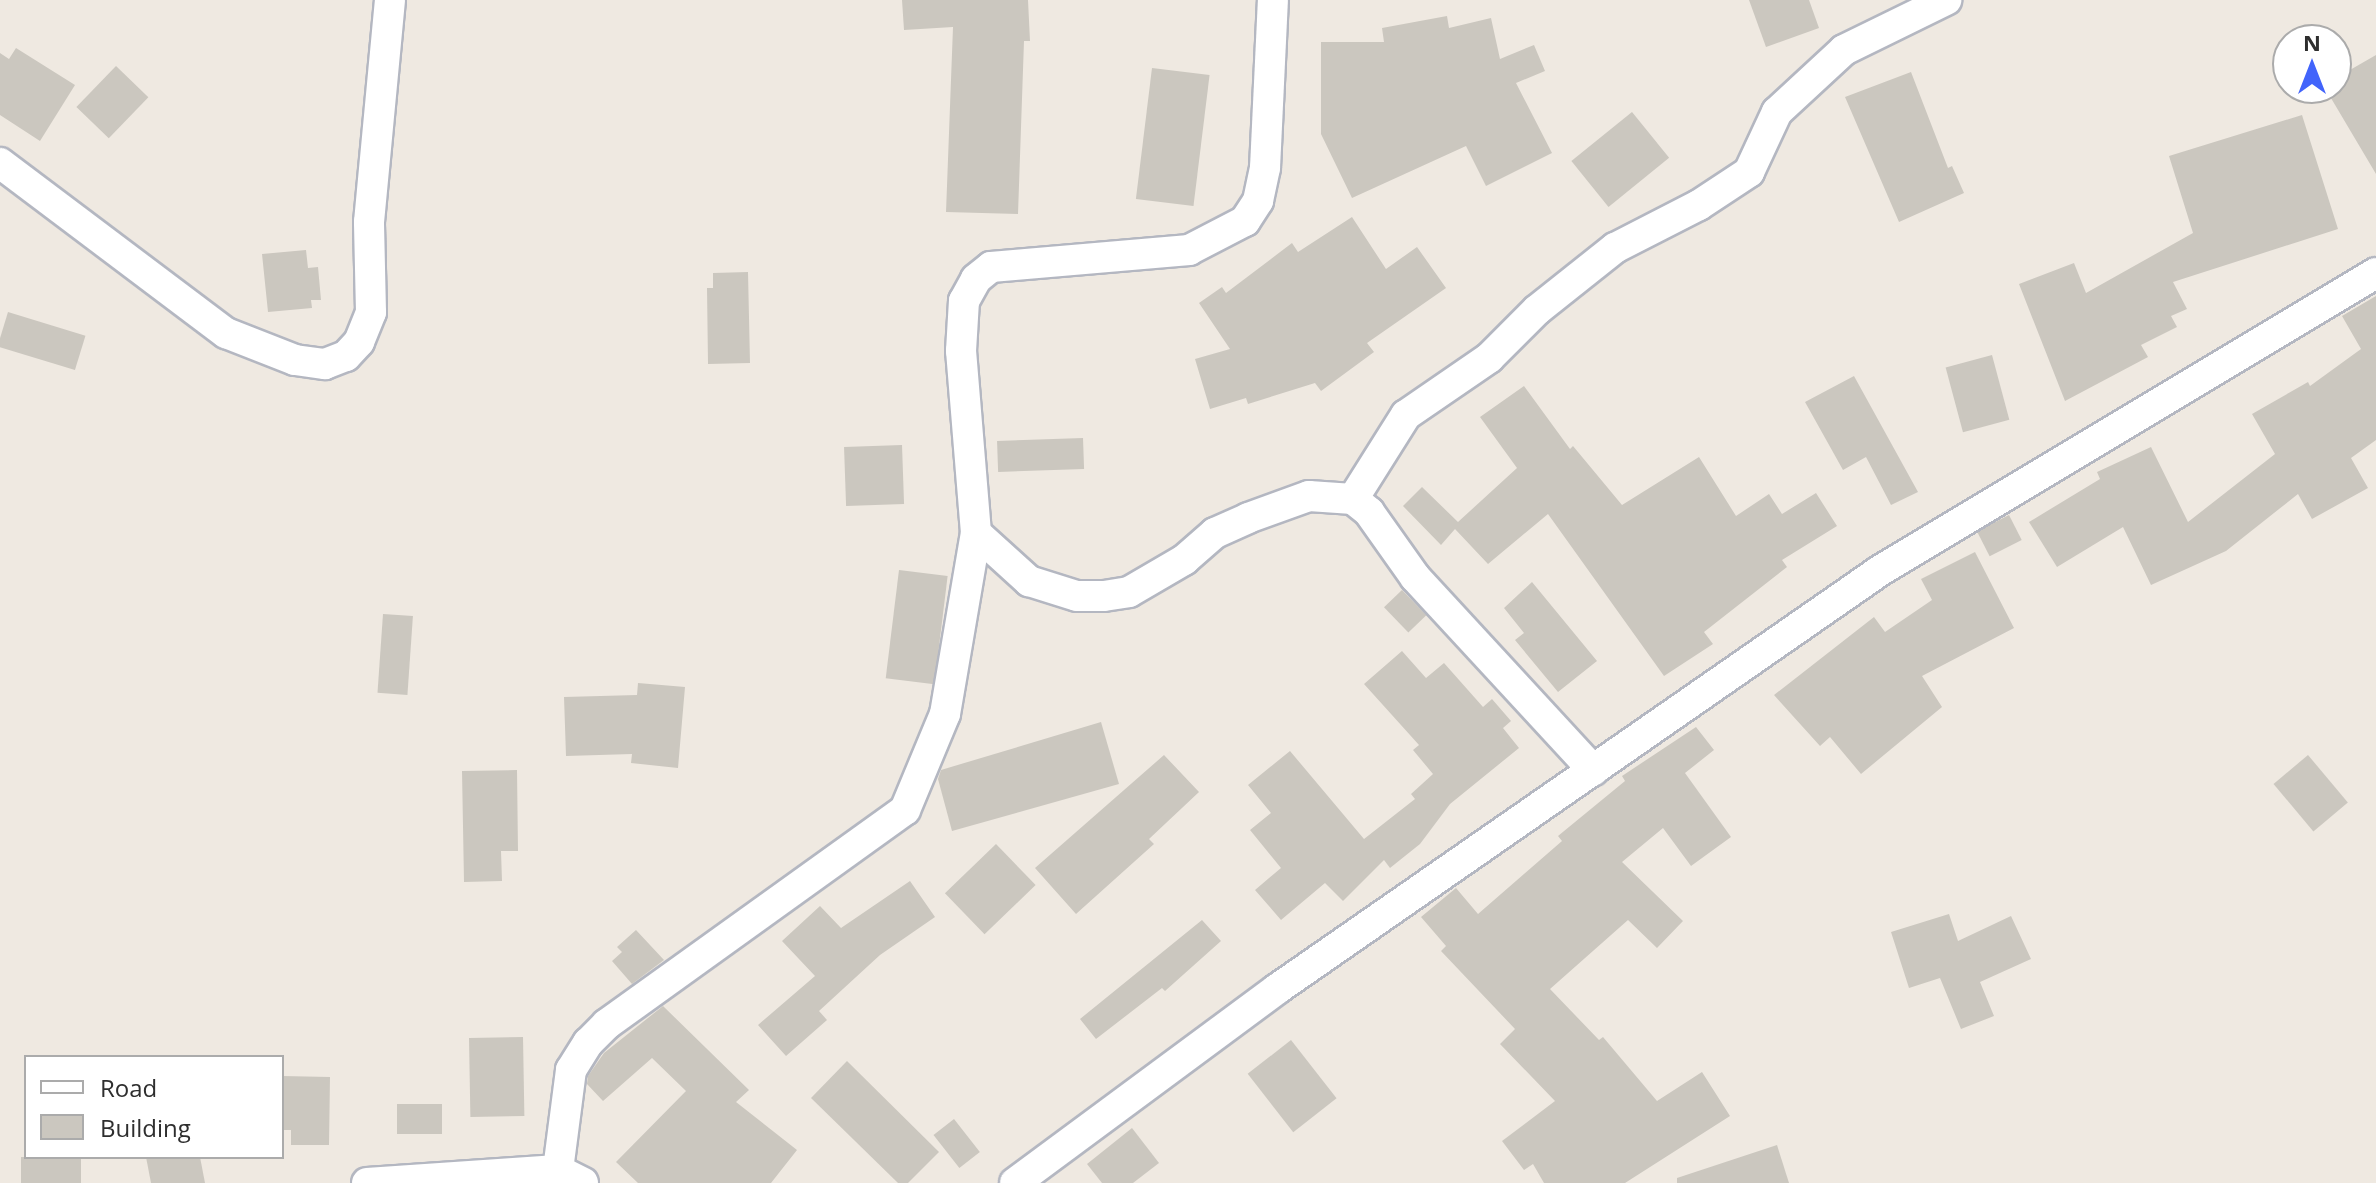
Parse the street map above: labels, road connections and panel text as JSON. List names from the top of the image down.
{
  "legend": ["Road", "Building"],
  "north": "top"
}
